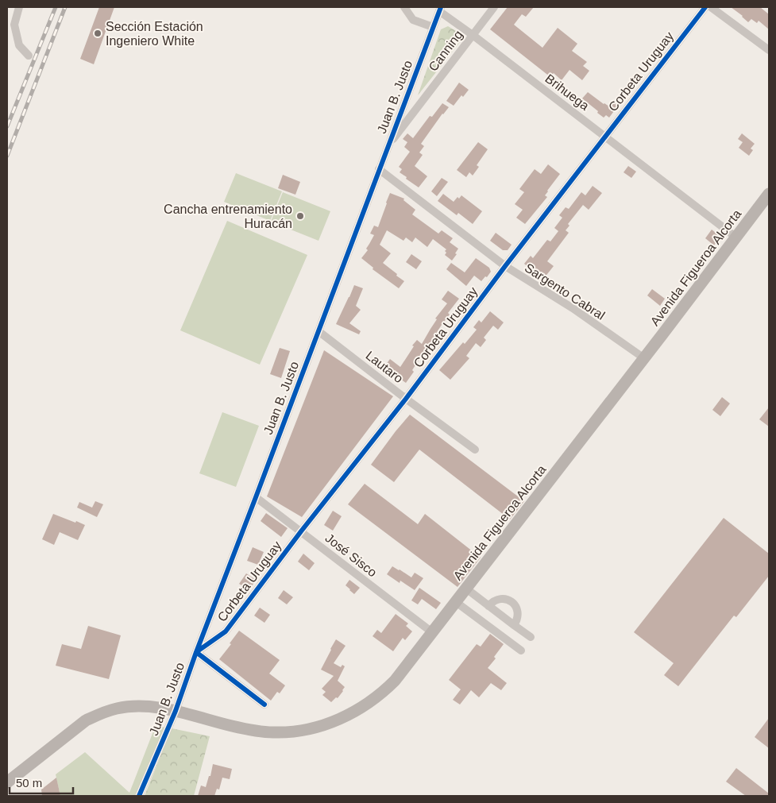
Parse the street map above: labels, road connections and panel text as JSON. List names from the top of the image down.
{
  "streets": {
    "main road": ["Avenida Figueroa Alcorta"],
    "street": [
      "Canning",
      "Corbeta Uruguay",
      "Brihuega",
      "Juan B. Justo",
      "Sargento Cabral",
      "Lautaro",
      "José Sisco"
    ]
  },
  "crossings": [
    ["Canning", "Brihuega"],
    ["Canning", "Juan B. Justo"],
    ["Corbeta Uruguay", "Brihuega"],
    ["Corbeta Uruguay", "Juan B. Justo"],
    ["Corbeta Uruguay", "Sargento Cabral"],
    ["Corbeta Uruguay", "Lautaro"],
    ["Corbeta Uruguay", "José Sisco"],
    ["Brihuega", "Juan B. Justo"],
    ["Brihuega", "Avenida Figueroa Alcorta"],
    ["Juan B. Justo", "Avenida Figueroa Alcorta"],
    ["Juan B. Justo", "Sargento Cabral"],
    ["Juan B. Justo", "Lautaro"],
    ["Juan B. Justo", "José Sisco"],
    ["Avenida Figueroa Alcorta", "Sargento Cabral"],
    ["Avenida Figueroa Alcorta", "José Sisco"]
  ],
  "places": ["Sección Estación Ingeniero White", "Cancha entrenamiento Huracán"],
  "scale_bar": "50 m"
}
